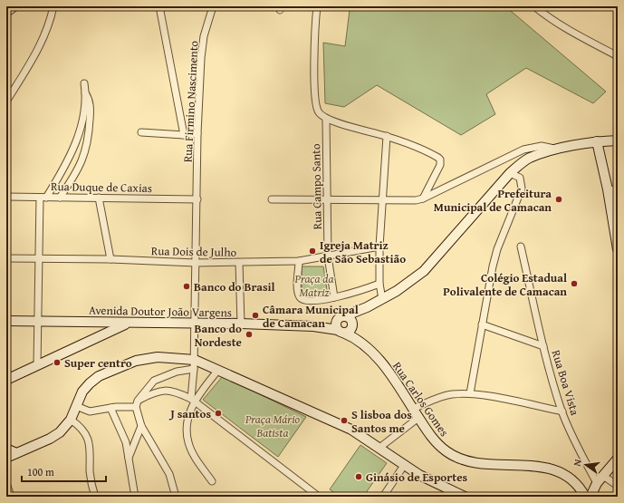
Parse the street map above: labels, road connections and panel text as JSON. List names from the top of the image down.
{
  "streets": {
    "main road": ["Avenida Doutor João Vargens", "Rua Carlos Gomes"],
    "street": [
      "Rua Firmino Nascimento",
      "Rua Duque de Caxias",
      "Rua Campo Santo",
      "Rua Dois de Julho",
      "Rua Boa Vista"
    ]
  },
  "crossings": [
    ["Rua Firmino Nascimento", "Rua Duque de Caxias"],
    ["Rua Firmino Nascimento", "Rua Dois de Julho"],
    ["Rua Firmino Nascimento", "Avenida Doutor João Vargens"],
    ["Rua Campo Santo", "Rua Dois de Julho"],
    ["Avenida Doutor João Vargens", "Rua Carlos Gomes"]
  ],
  "parks": ["Praça da Matriz", "Praça Mário Batista"],
  "places": [
    "Prefeitura Municipal de Camacan",
    "Igreja Matriz de São Sebastião",
    "Colégio Estadual Polivalente de Camacan",
    "Banco do Brasil",
    "Câmara Municipal de Camacan",
    "Banco do Nordeste",
    "Super centro",
    "J santos",
    "S lisboa dos Santos me",
    "Ginásio de Esportes"
  ],
  "scale_bar": "100 m",
  "north": "left"
}
